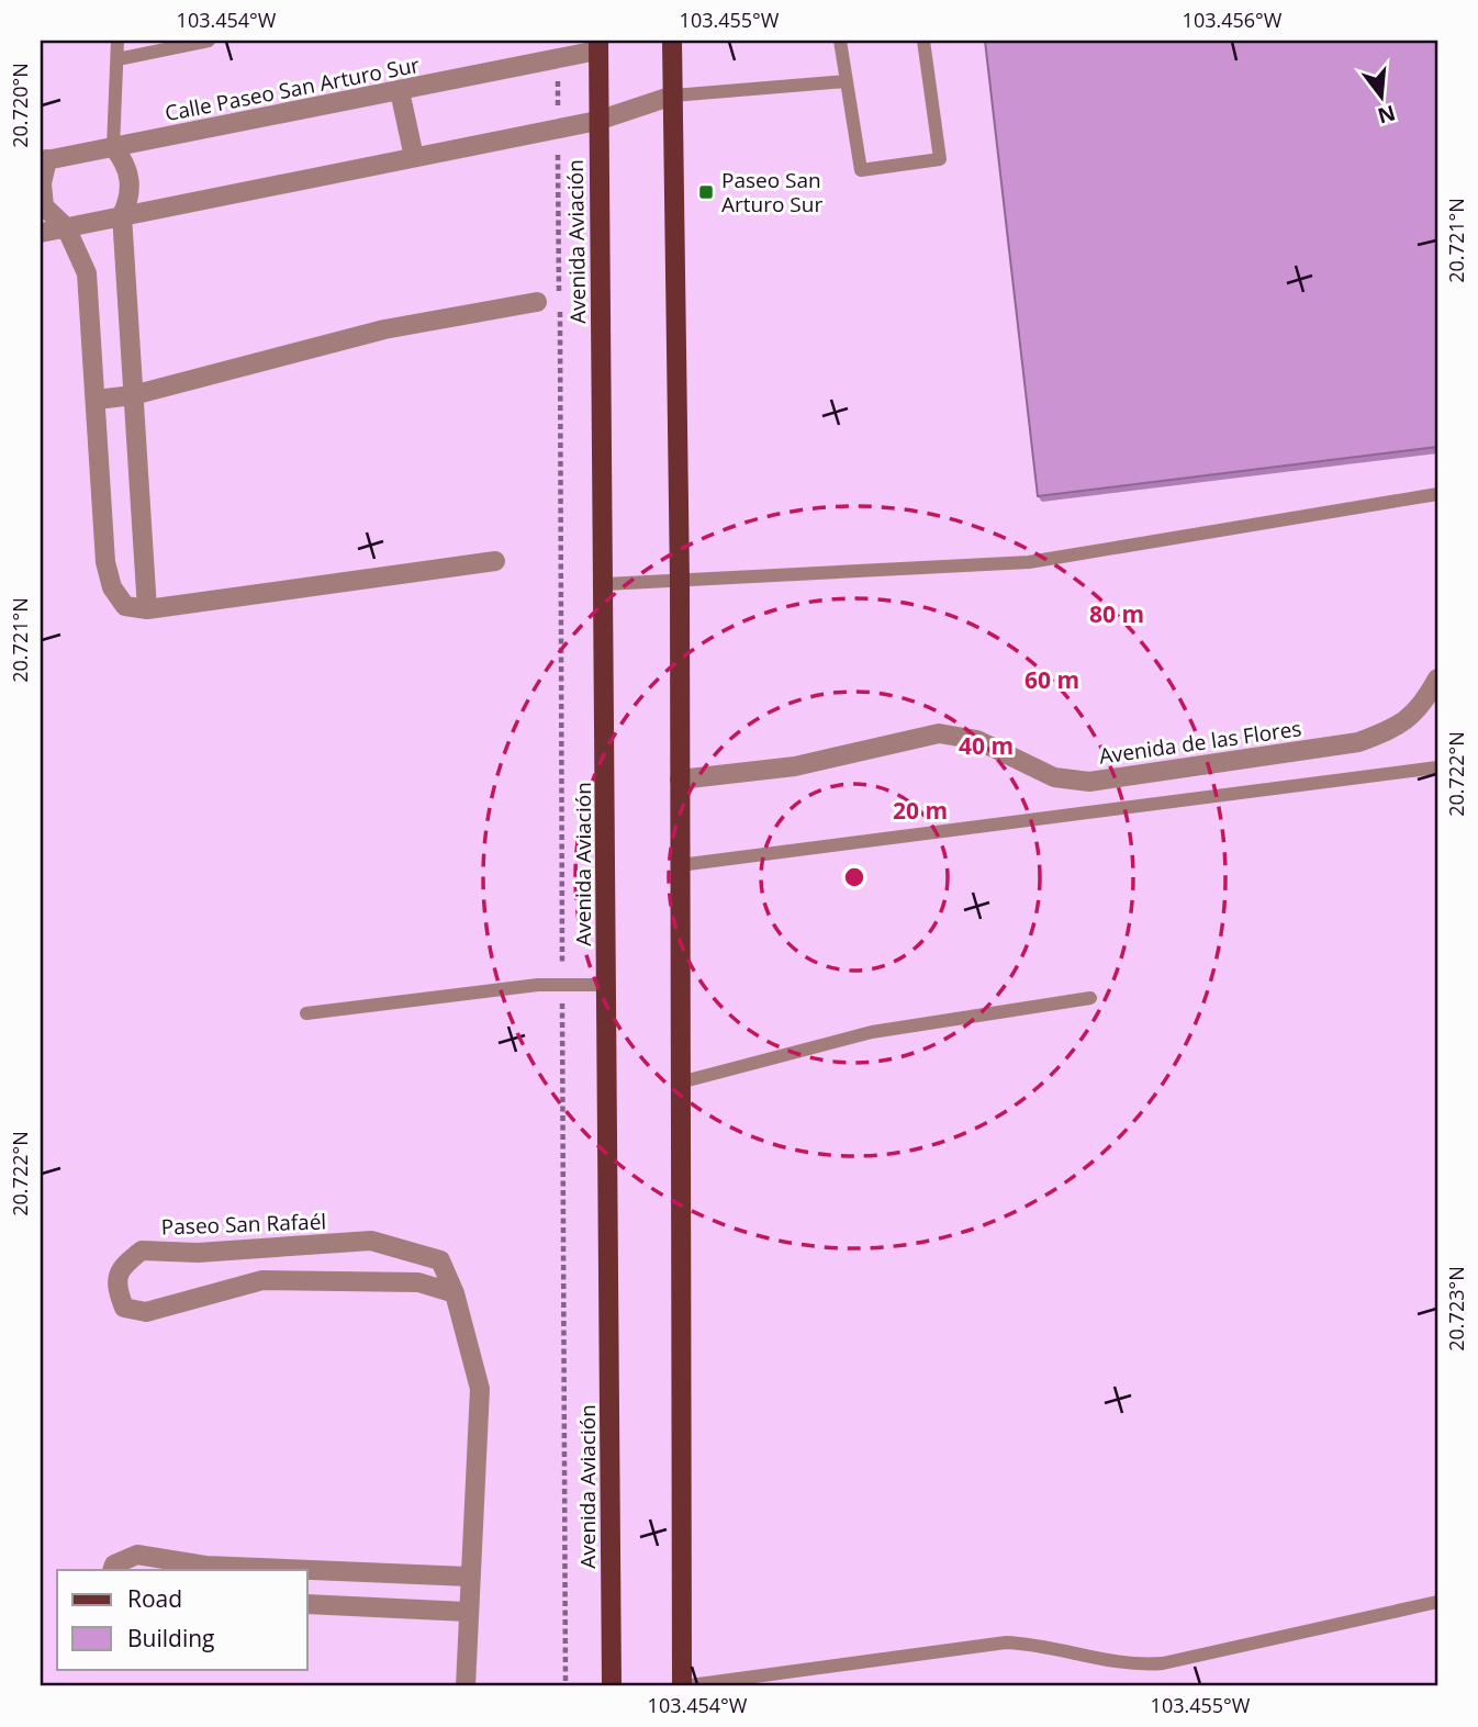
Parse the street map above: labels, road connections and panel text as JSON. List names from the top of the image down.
{
  "streets": {
    "main road": ["Avenida Aviación"],
    "street": ["Calle Paseo San Arturo Sur", "Avenida de las Flores", "Paseo San Rafaél"]
  },
  "crossings": [
    ["Calle Paseo San Arturo Sur", "Avenida Aviación"]
  ],
  "places": {
    "transit": ["Paseo San Arturo Sur"]
  },
  "legend": ["Road", "Building"],
  "north": "bottom",
  "coordinates": [
    "103.454°W",
    "103.455°W",
    "103.456°W",
    "20.720°N",
    "20.721°N",
    "20.722°N",
    "20.723°N"
  ],
  "rings": [
    "80 m",
    "60 m",
    "40 m",
    "20 m"
  ]
}
